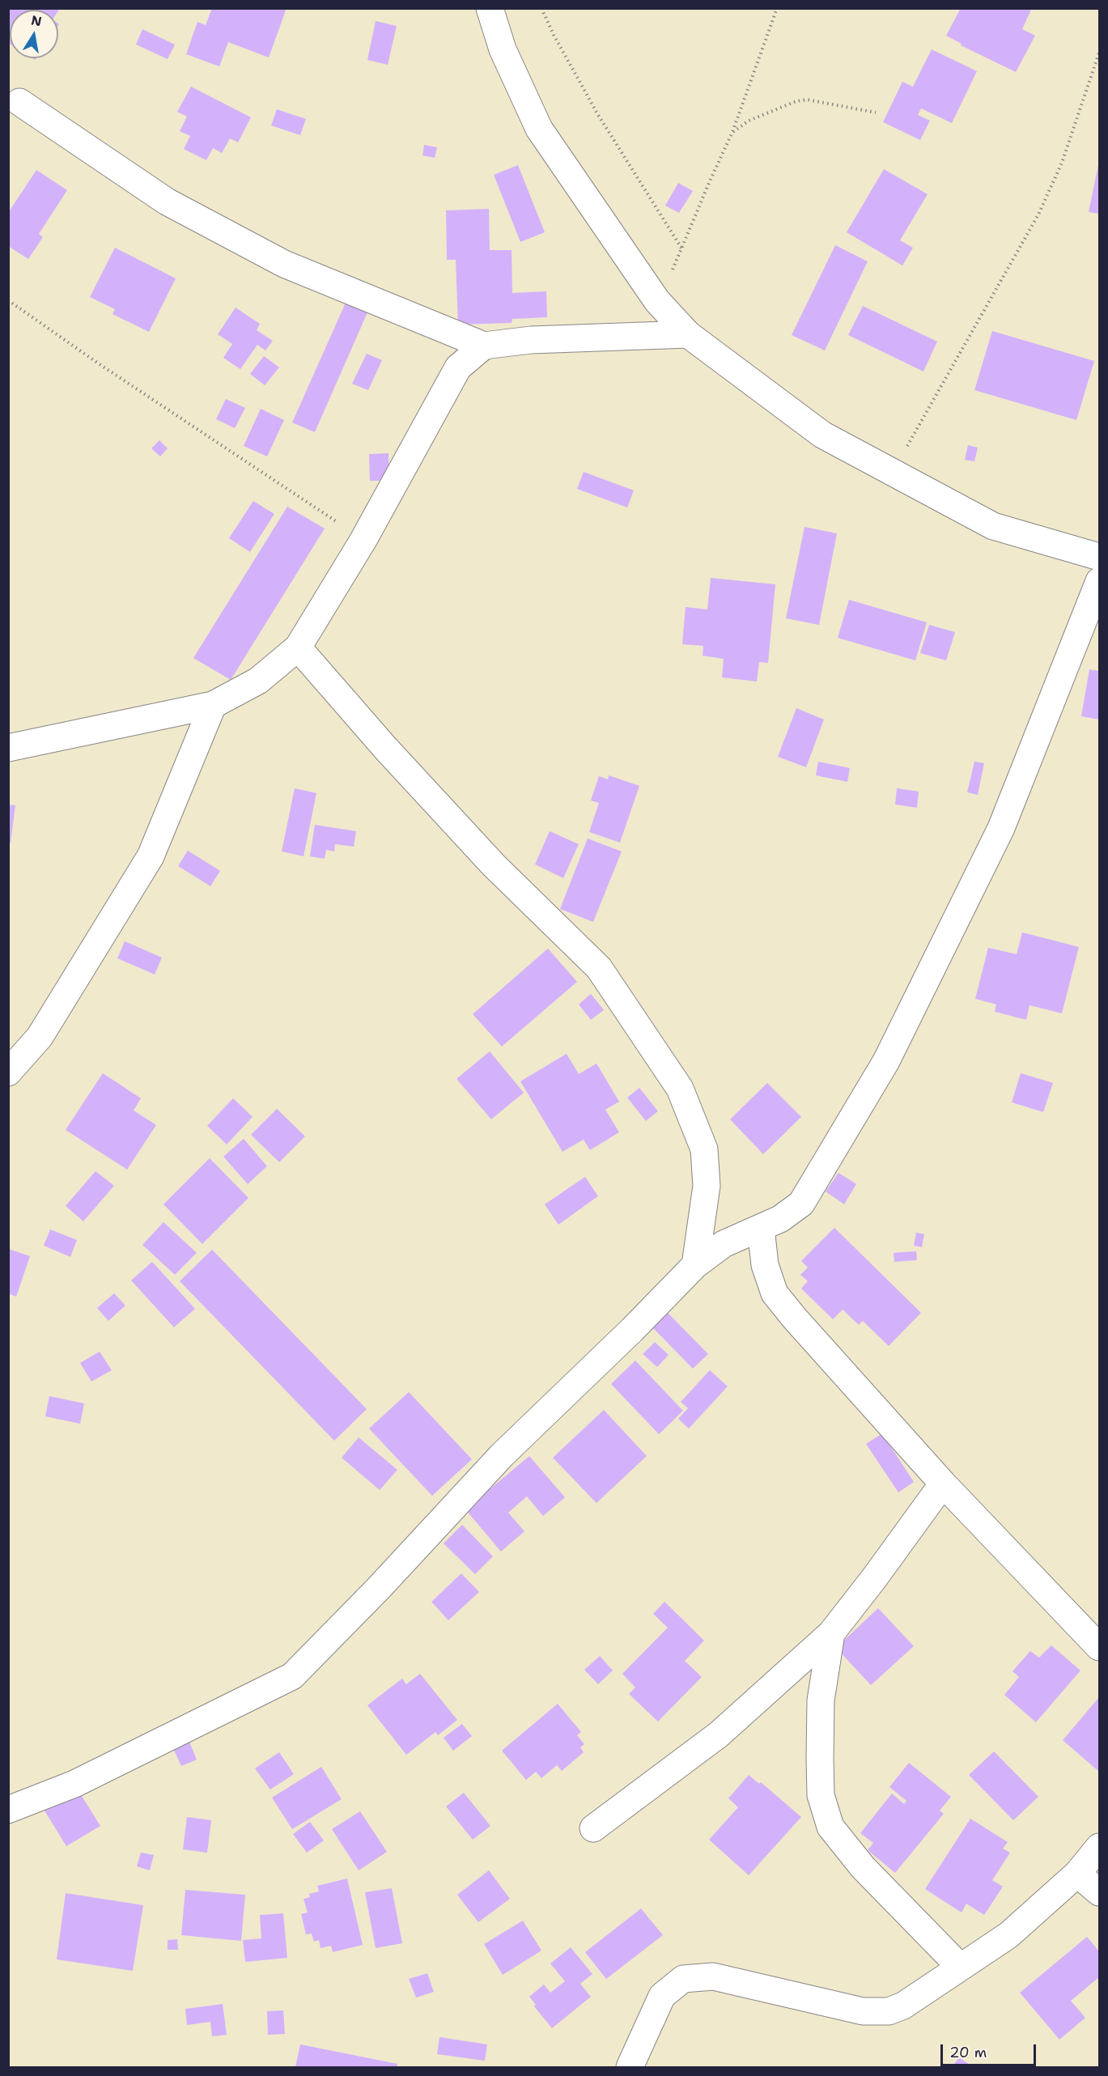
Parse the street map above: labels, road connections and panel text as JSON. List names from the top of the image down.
{
  "scale_bar": "20 m",
  "north": "top"
}
